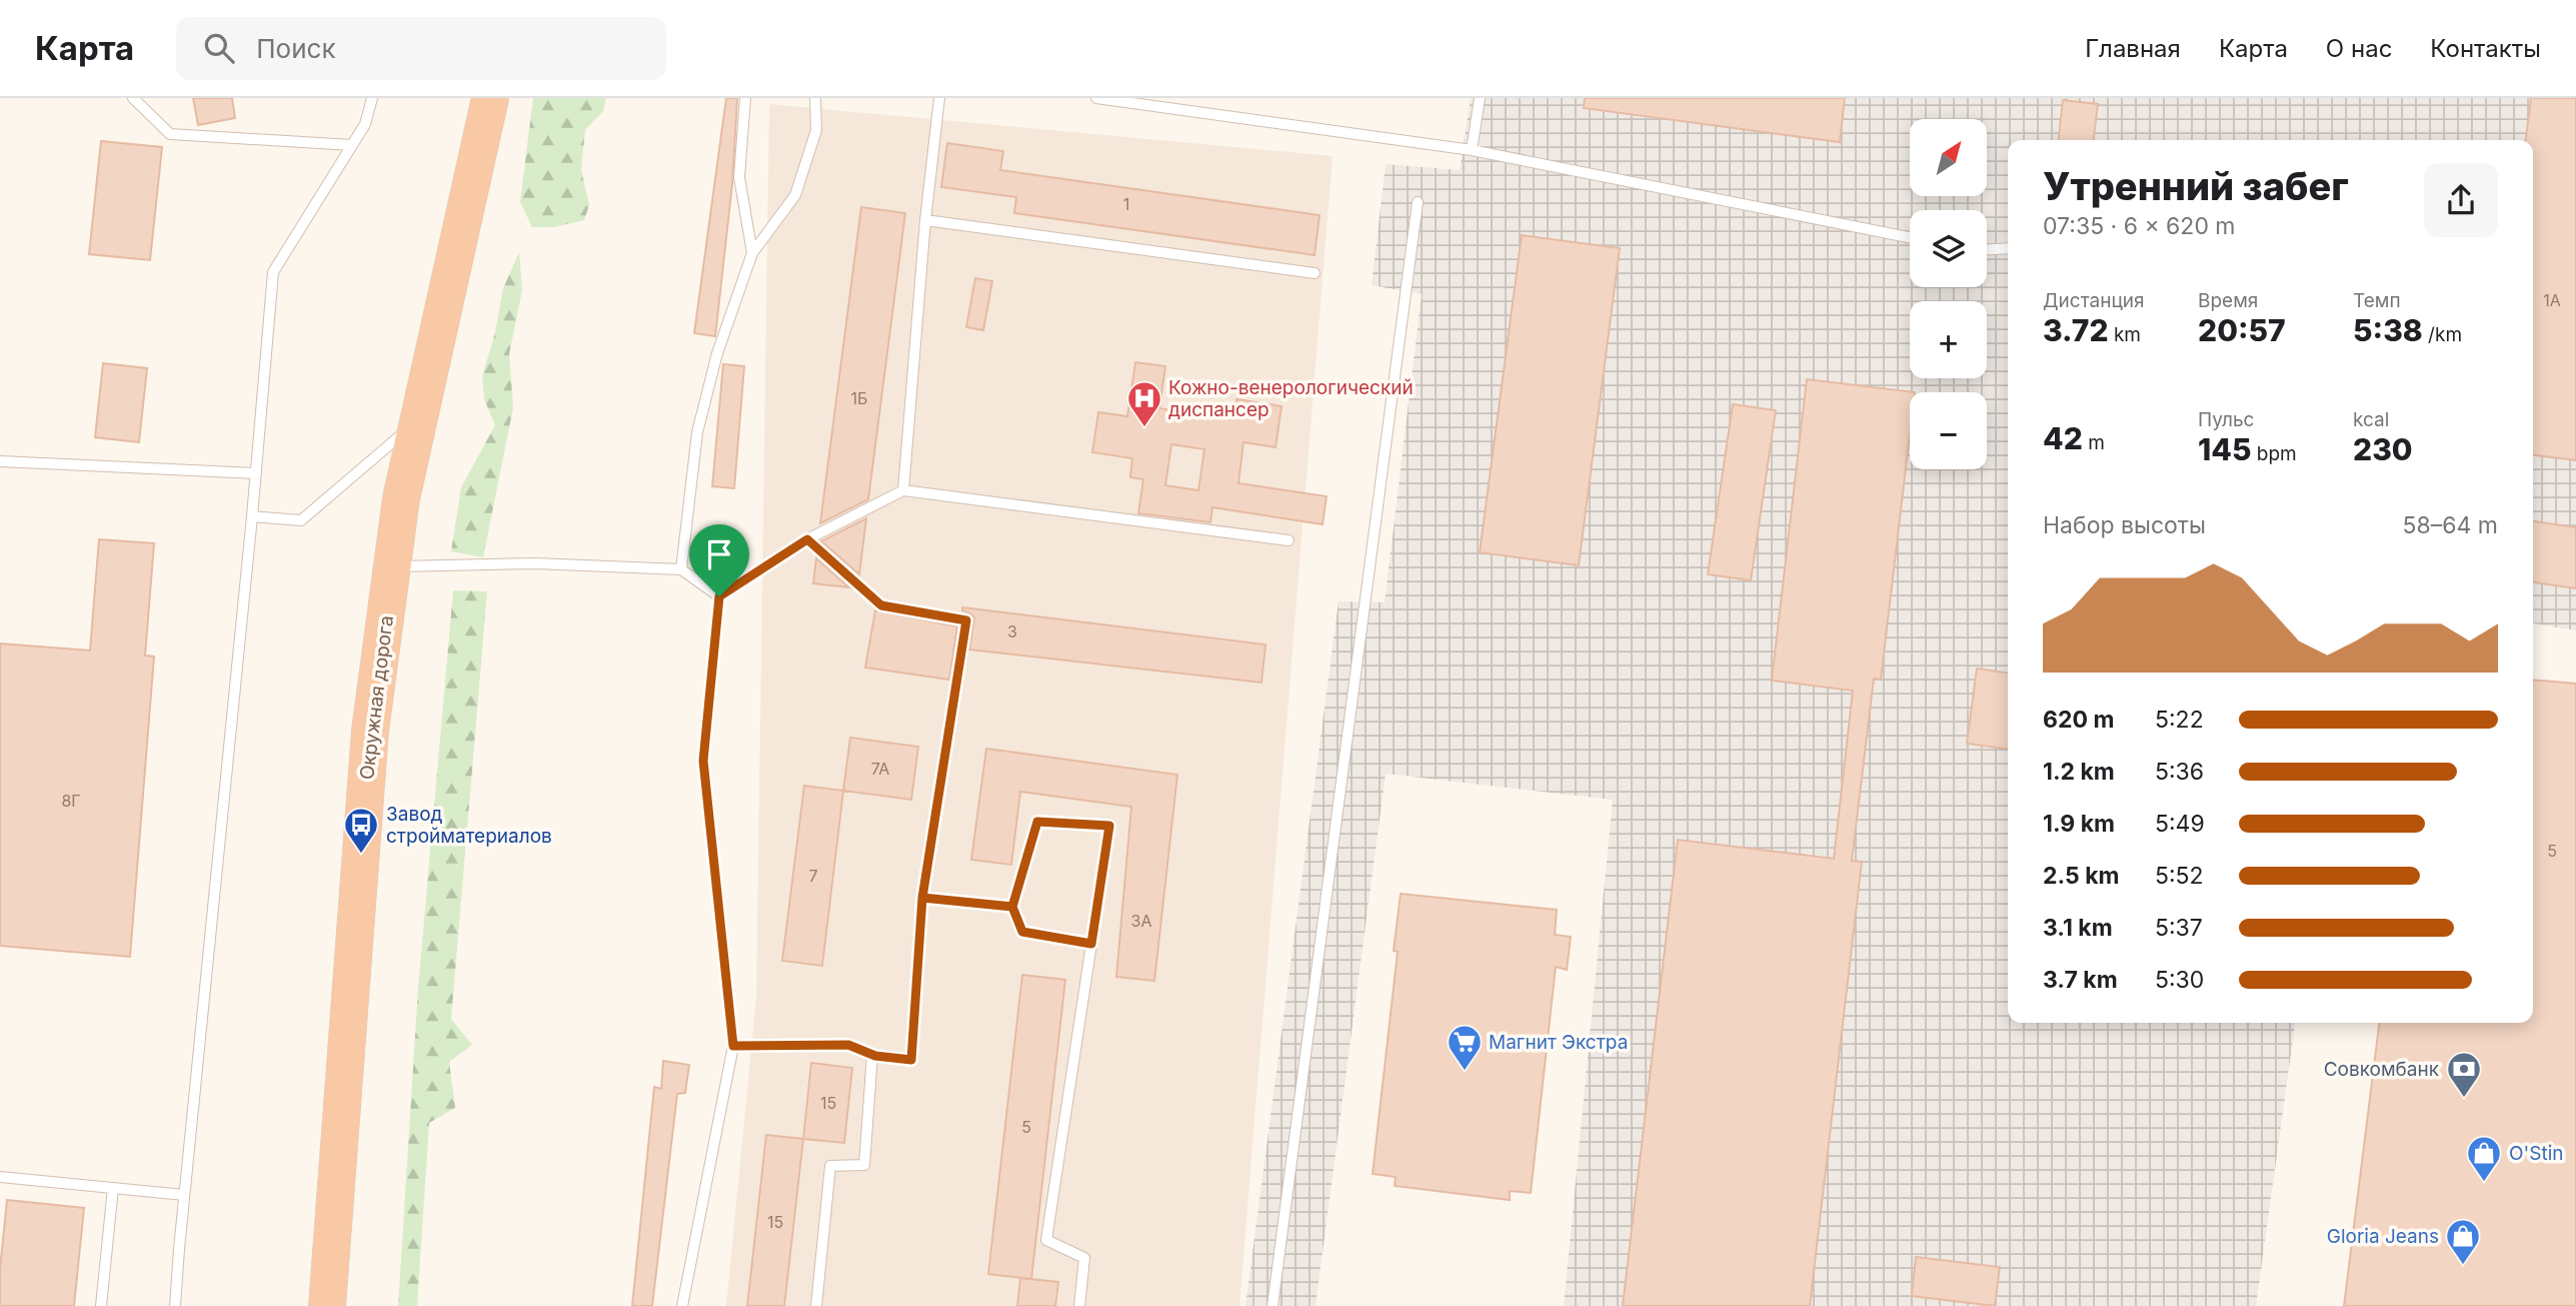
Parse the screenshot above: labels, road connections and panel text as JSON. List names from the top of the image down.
{
  "streets": {
    "highway": ["Окружная дорога"]
  },
  "places": {
    "hospital": ["Кожно-венерологический диспансер"],
    "bus stop": ["Завод стройматериалов"],
    "supermarket": ["Магнит Экстра"],
    "bank": ["Совкомбанк"],
    "shop": ["O'Stin", "Gloria Jeans"]
  },
  "house_numbers": [
    "1",
    "1А",
    "1Б",
    "3",
    "7А",
    "8Г",
    "5",
    "7",
    "3А",
    "15",
    "5",
    "15"
  ],
  "north": "top right",
  "page": {
    "header": "Карта",
    "search": "Поиск",
    "nav": [
      "Главная",
      "Карта",
      "О нас",
      "Контакты"
    ],
    "map_buttons": ["+", "−"],
    "heading": ["Утренний забег", "07:35 · 6 × 620 m"],
    "stats": [
      ["Дистанция", "3.72 km"],
      ["Время", "20:57"],
      ["Темп", "5:38 /km"],
      ["42 m"],
      ["Пульс", "145 bpm"],
      ["kcal", "230"]
    ],
    "chart": ["Набор высоты", "58–64 m"],
    "list": [
      {
        "name": "620 m",
        "note": "5:22"
      },
      {
        "name": "1.2 km",
        "note": "5:36"
      },
      {
        "name": "1.9 km",
        "note": "5:49"
      },
      {
        "name": "2.5 km",
        "note": "5:52"
      },
      {
        "name": "3.1 km",
        "note": "5:37"
      },
      {
        "name": "3.7 km",
        "note": "5:30"
      }
    ]
  }
}
